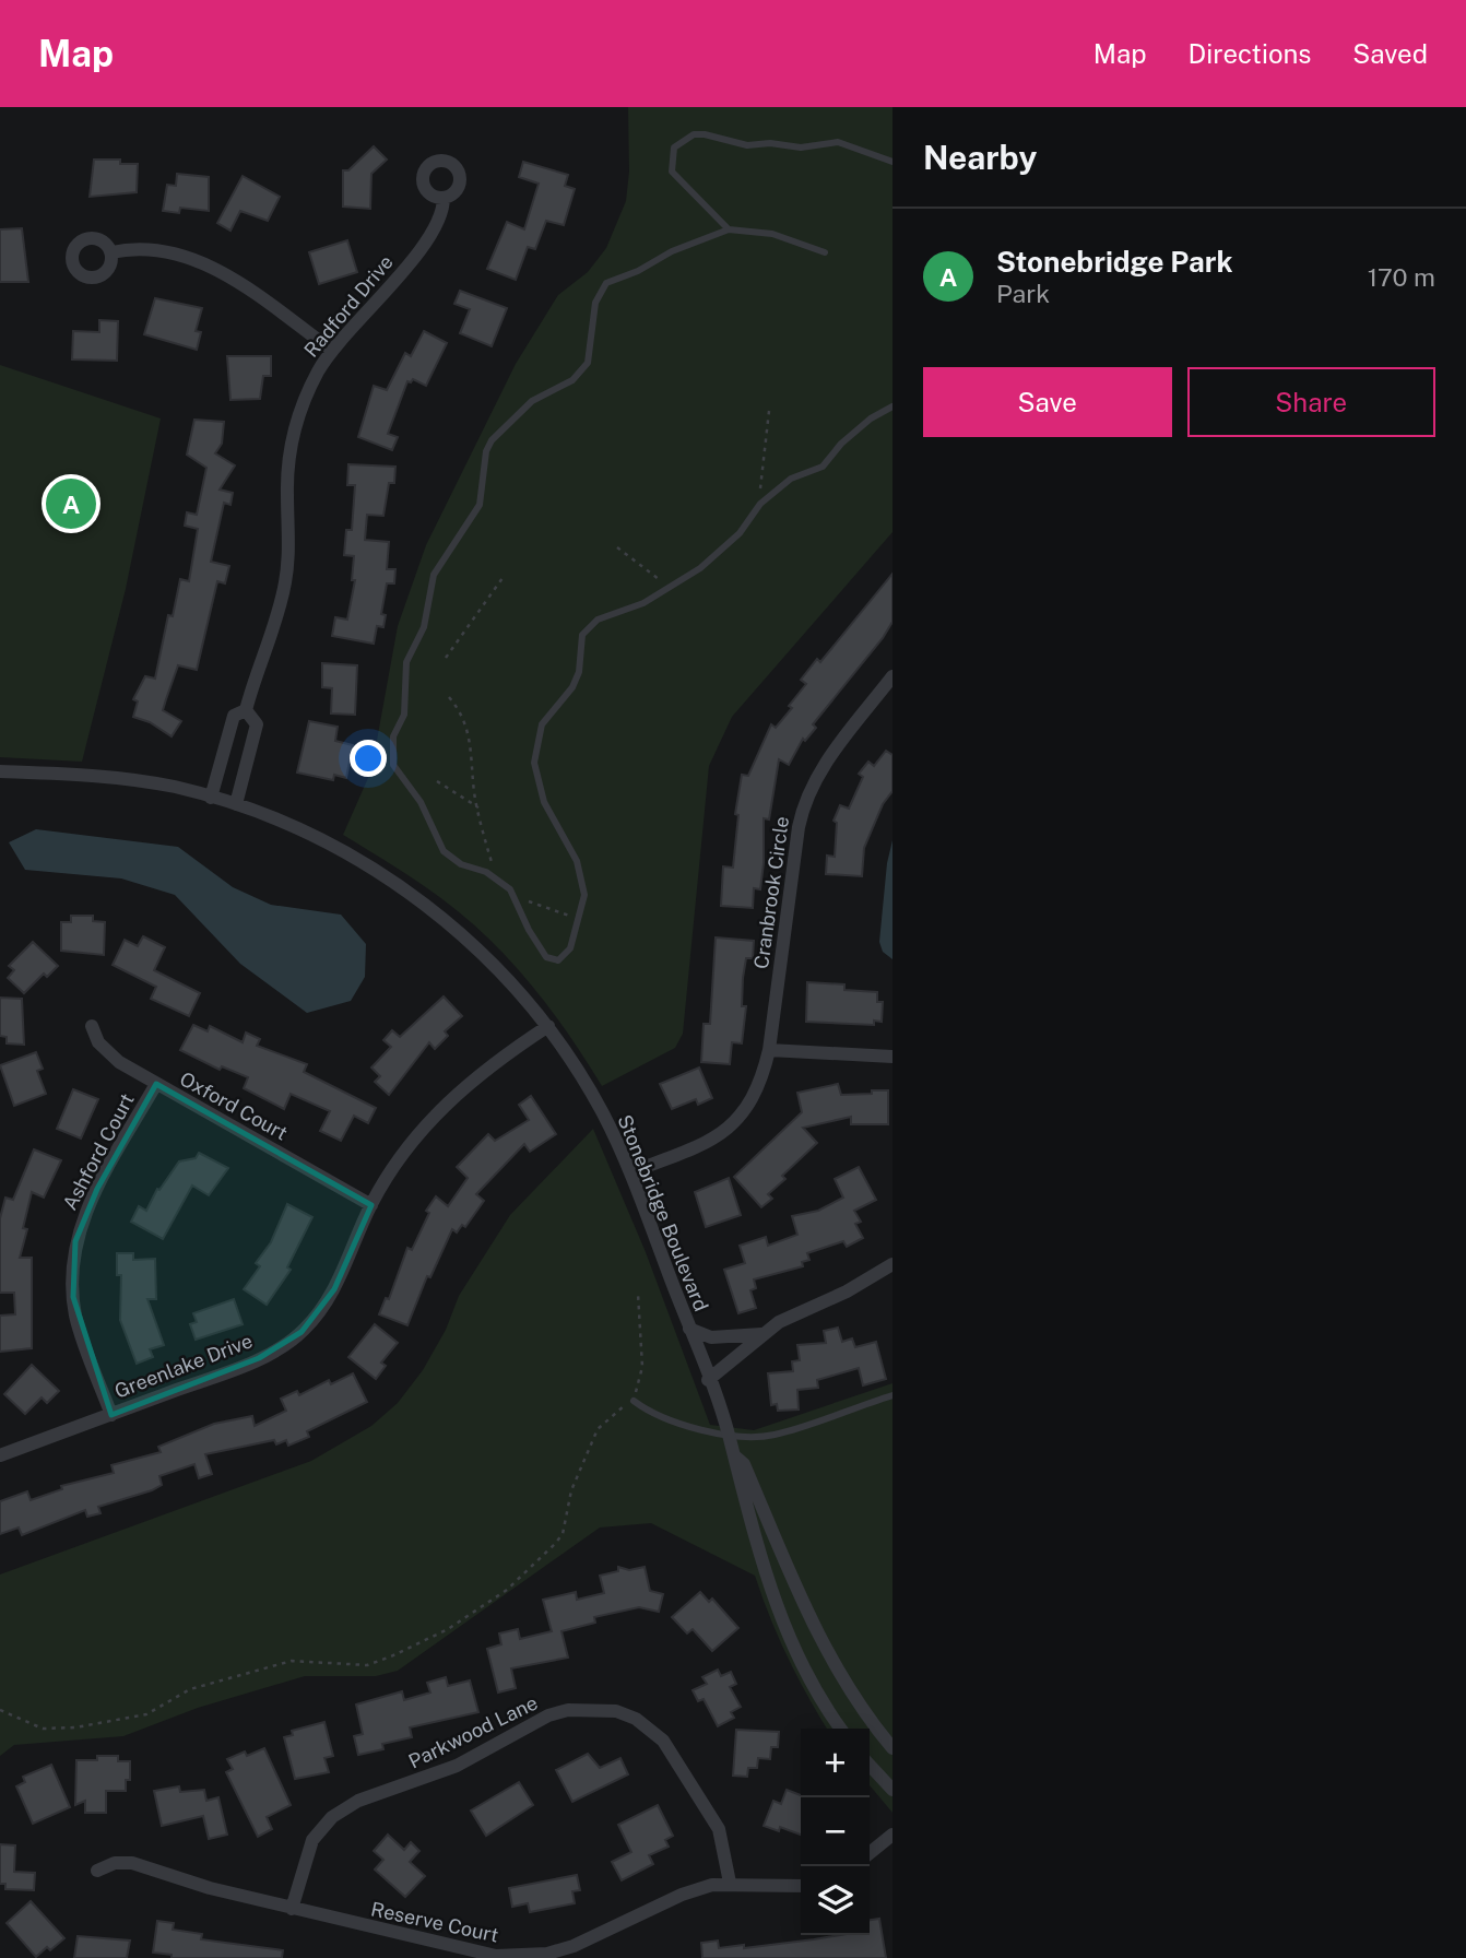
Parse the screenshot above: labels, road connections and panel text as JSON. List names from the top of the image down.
{
  "streets": {
    "street": [
      "Radford Drive",
      "Cranbrook Circle",
      "Oxford Court",
      "Ashford Court",
      "Stonebridge Boulevard",
      "Greenlake Drive",
      "Parkwood Lane",
      "Reserve Court"
    ]
  },
  "crossings": [
    ["Radford Drive", "Stonebridge Boulevard"],
    ["Cranbrook Circle", "Stonebridge Boulevard"],
    ["Oxford Court", "Ashford Court"],
    ["Oxford Court", "Greenlake Drive"],
    ["Ashford Court", "Greenlake Drive"],
    ["Stonebridge Boulevard", "Greenlake Drive"],
    ["Parkwood Lane", "Reserve Court"]
  ],
  "page": {
    "header": "Map",
    "nav": ["Map", "Directions", "Saved"],
    "heading": "Nearby",
    "list": [
      {
        "mark": "A",
        "name": "Stonebridge Park",
        "note": "Park",
        "value": "170 m"
      }
    ],
    "buttons": ["Save", "Share"],
    "pins": "A",
    "map_buttons": ["+", "−"]
  }
}
